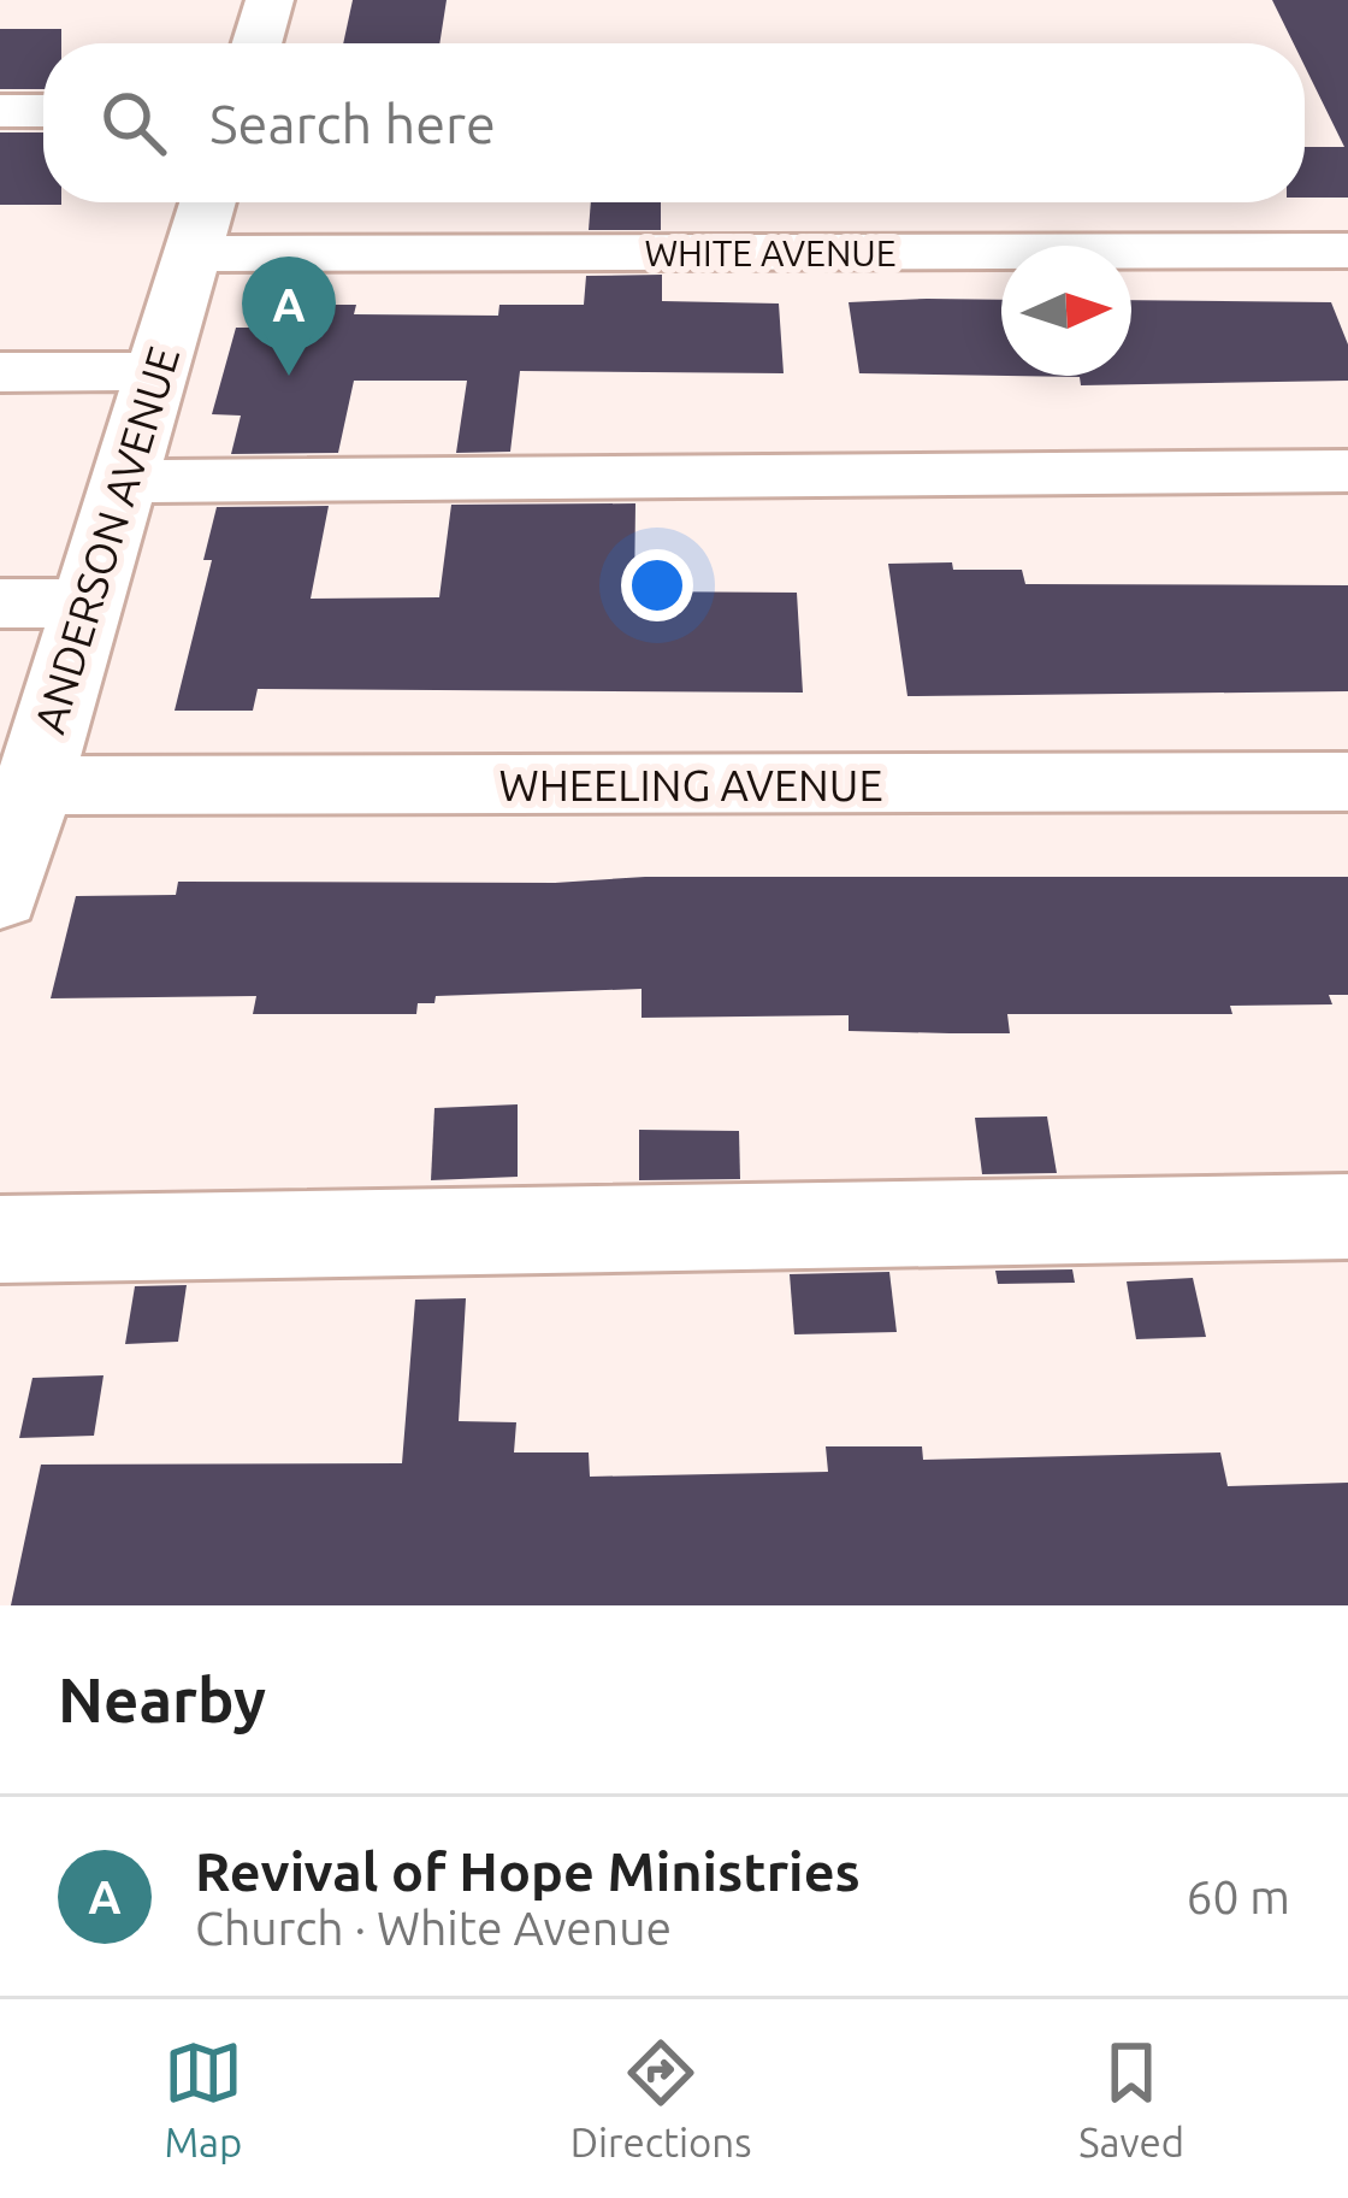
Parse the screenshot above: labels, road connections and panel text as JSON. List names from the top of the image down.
{
  "streets": {
    "street": ["WHITE AVENUE", "ANDERSON AVENUE", "WHEELING AVENUE"]
  },
  "crossings": [
    ["WHITE AVENUE", "ANDERSON AVENUE"],
    ["ANDERSON AVENUE", "WHEELING AVENUE"]
  ],
  "north": "right",
  "page": {
    "search": "Search here",
    "pins": "A",
    "heading": "Nearby",
    "list": [
      {
        "mark": "A",
        "name": "Revival of Hope Ministries",
        "note": "Church · White Avenue",
        "value": "60 m"
      }
    ],
    "nav": ["Map", "Directions", "Saved"]
  }
}
